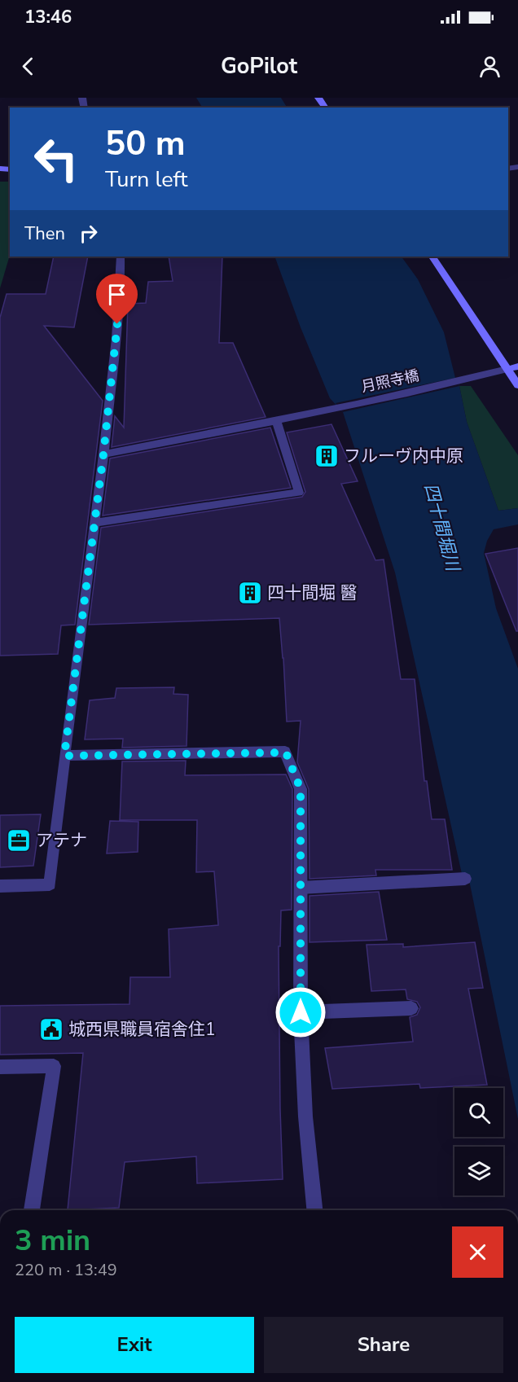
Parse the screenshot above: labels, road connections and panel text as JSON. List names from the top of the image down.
{
  "streets": {
    "street": ["月照寺橋"]
  },
  "water": ["四十間堀川"],
  "places": {
    "building": ["フルーヴ内中原", "四十間堀 醫"],
    "office": ["アテナ"],
    "public building": ["城西県職員宿舎住1"]
  },
  "page": {
    "status": "13:46",
    "header": "GoPilot",
    "turn": ["50 m", "Turn left"],
    "then": "Then",
    "heading": ["3 min", "220 m · 13:49"],
    "buttons": ["Exit", "Share"]
  }
}
